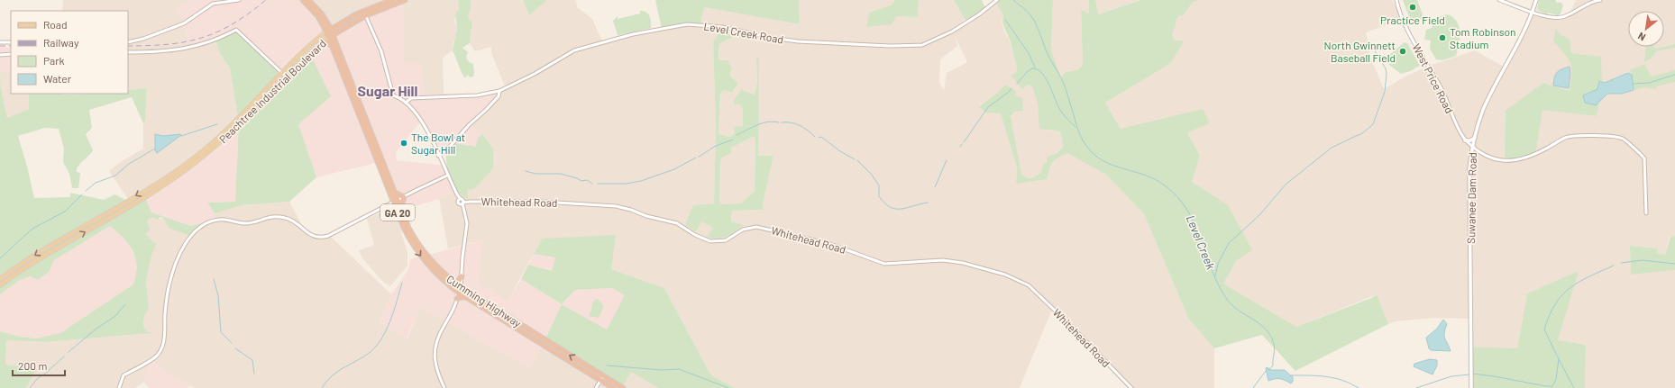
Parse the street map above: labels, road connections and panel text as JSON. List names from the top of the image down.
{
  "streets": {
    "highway": ["Peachtree Industrial Boulevard", "GA 20", "Cumming Highway"],
    "main road": ["Suwanee Dam Road"],
    "street": ["Level Creek Road", "West Price Road", "Whitehead Road"]
  },
  "crossings": [
    ["West Price Road", "Suwanee Dam Road"],
    ["Peachtree Industrial Boulevard", "GA 20"],
    ["Peachtree Industrial Boulevard", "Cumming Highway"],
    ["GA 20", "Cumming Highway"]
  ],
  "districts": ["Sugar Hill"],
  "water": ["Level Creek"],
  "places": [
    "Practice Field",
    "Tom Robinson Stadium",
    "North Gwinnett Baseball Field",
    "The Bowl at Sugar Hill"
  ],
  "legend": [
    "Road",
    "Railway",
    "Park",
    "Water"
  ],
  "scale_bar": "200 m",
  "north": "bottom left"
}
